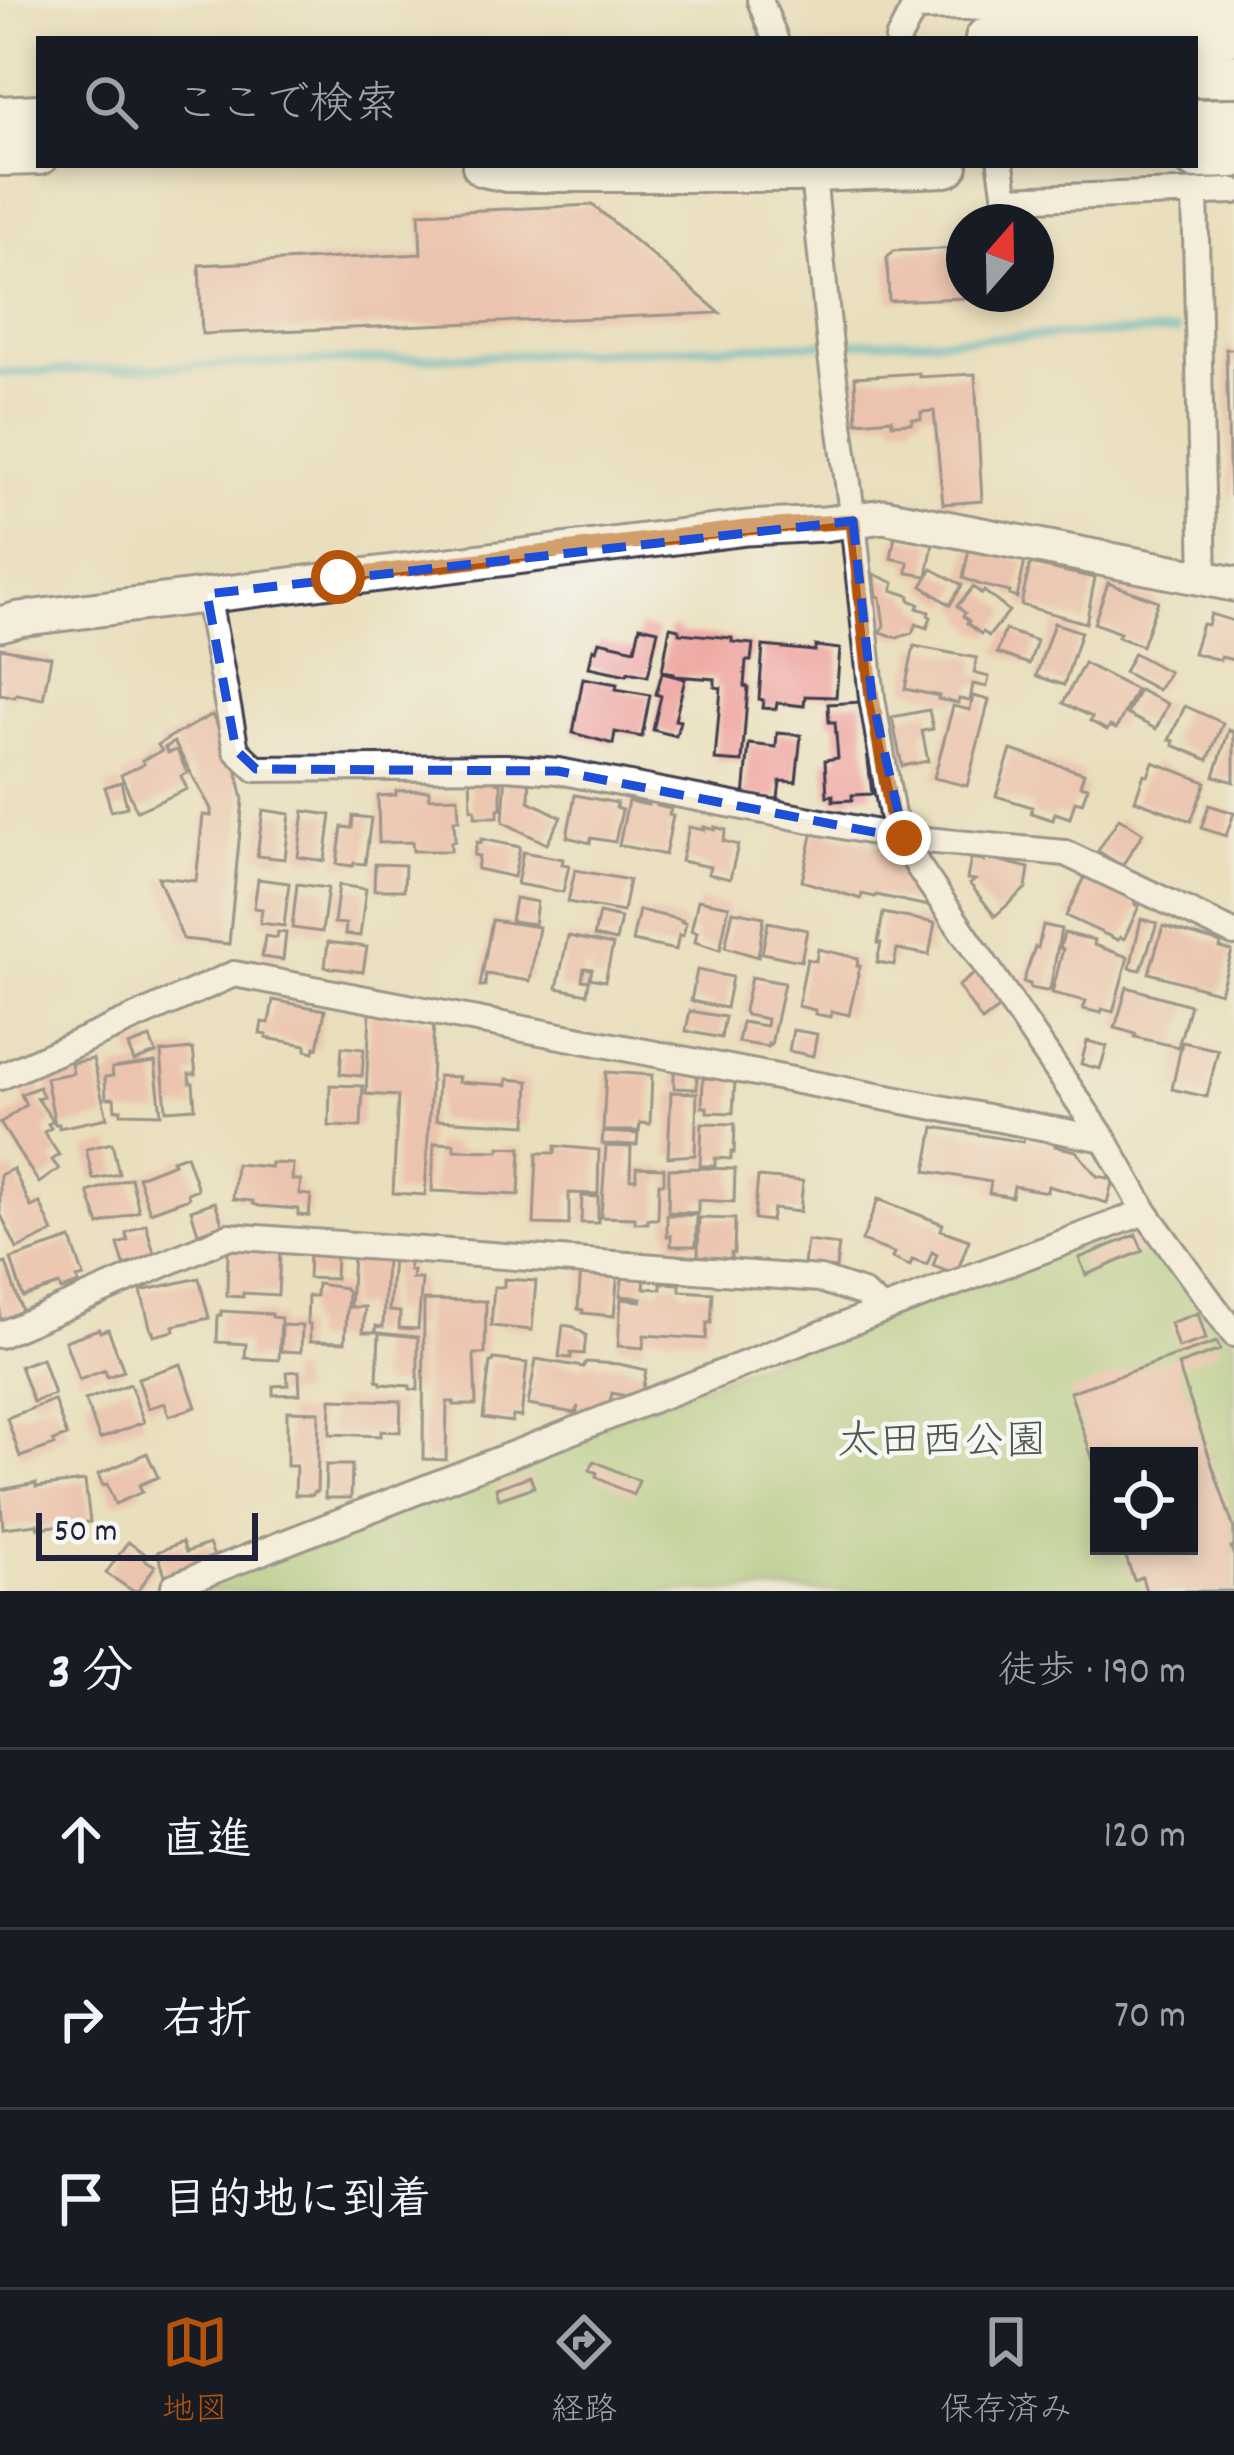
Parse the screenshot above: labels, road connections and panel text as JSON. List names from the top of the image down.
{
  "parks": ["太田西公園"],
  "scale_bar": "50 m",
  "north": "top",
  "page": {
    "search": "ここで検索",
    "scale": "50 m",
    "heading": ["3 分", "徒歩 · 190 m"],
    "list": [
      ["直進", "120 m"],
      ["右折", "70 m"],
      "目的地に到着"
    ],
    "nav": ["地図", "経路", "保存済み"]
  }
}
